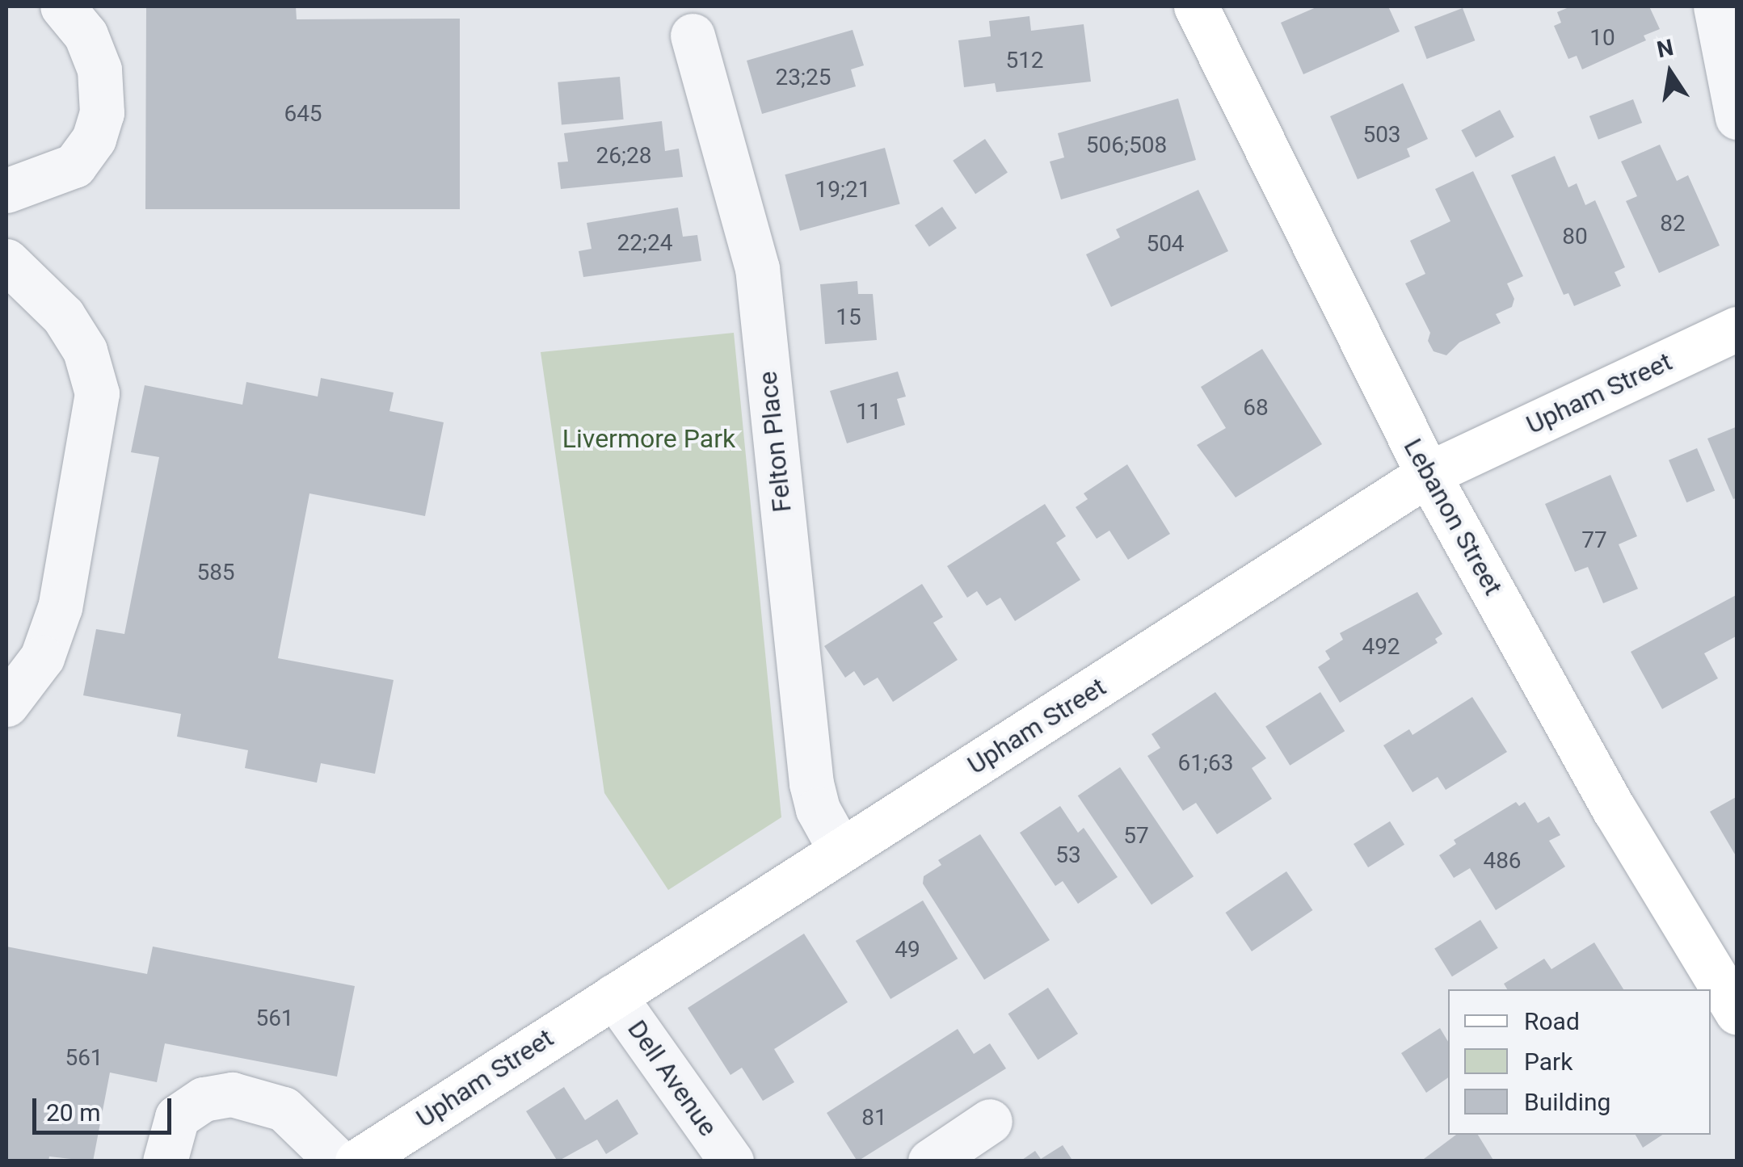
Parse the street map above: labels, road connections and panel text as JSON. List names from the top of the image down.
{
  "streets": {
    "main road": ["Upham Street", "Lebanon Street"],
    "street": ["Felton Place", "Dell Avenue"]
  },
  "crossings": [
    ["Upham Street", "Felton Place"],
    ["Upham Street", "Lebanon Street"],
    ["Upham Street", "Dell Avenue"]
  ],
  "parks": ["Livermore Park"],
  "house_numbers": [
    "10",
    "512",
    "23;25",
    "645",
    "503",
    "506;508",
    "26;28",
    "19;21",
    "82",
    "80",
    "22;24",
    "504",
    "15",
    "68",
    "11",
    "77",
    "585",
    "492",
    "61;63",
    "57",
    "53",
    "486",
    "49",
    "561",
    "561",
    "81"
  ],
  "legend": ["Road", "Park", "Building"],
  "scale_bar": "20 m",
  "north": "top"
}
